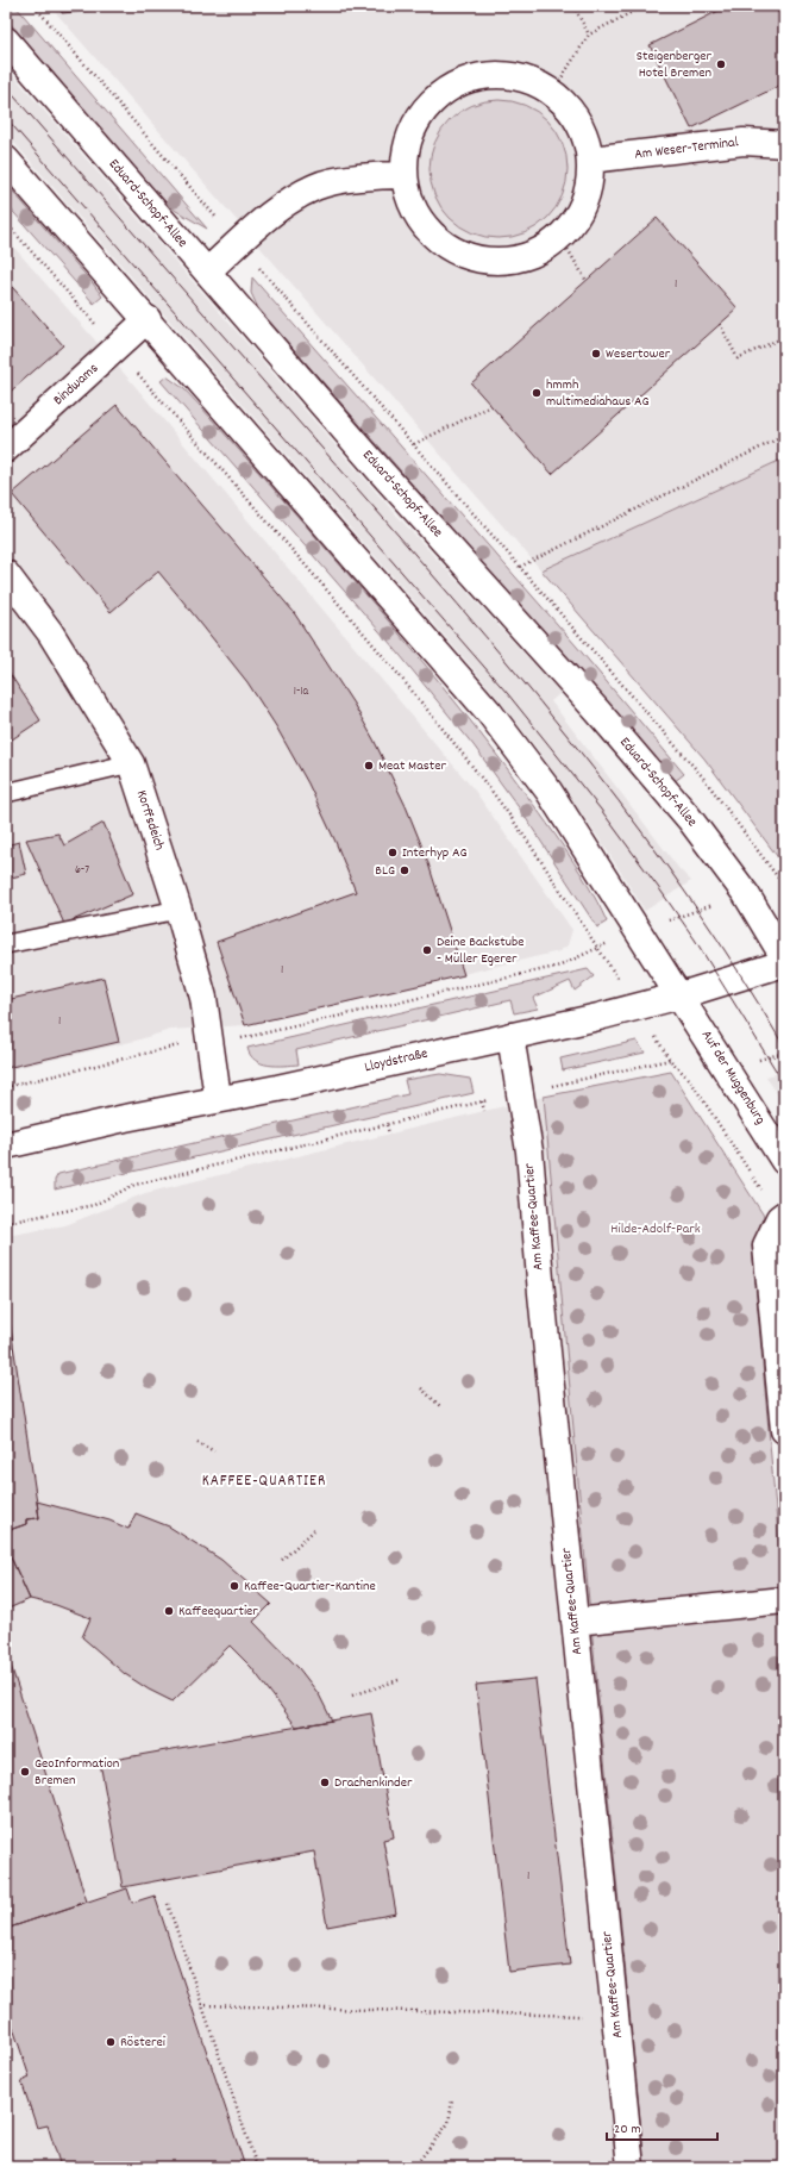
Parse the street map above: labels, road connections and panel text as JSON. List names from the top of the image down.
{
  "streets": {
    "street": [
      "Am Weser-Terminal",
      "Eduard-Schopf-Allee",
      "Bindwams",
      "Korffsdeich",
      "Lloydstraße",
      "Auf der Muggenburg",
      "Am Kaffee-Quartier"
    ]
  },
  "crossings": [
    ["Korffsdeich", "Lloydstraße"],
    ["Lloydstraße", "Auf der Muggenburg"],
    ["Lloydstraße", "Am Kaffee-Quartier"]
  ],
  "districts": ["KAFFEE-QUARTIER"],
  "parks": ["Hilde-Adolf-Park"],
  "places": [
    "Steigenberger Hotel Bremen",
    "Wesertower",
    "hmmh multimediahaus AG",
    "Meat Master",
    "Interhyp AG",
    "BLG",
    "Deine Backstube - Müller Egerer",
    "Kaffee-Quartier-Kantine",
    "Kaffeequartier",
    "GeoInformation Bremen",
    "Drachenkinder",
    "Rösterei"
  ],
  "house_numbers": [
    "1",
    "1-1a",
    "6-7",
    "1",
    "1",
    "1"
  ],
  "scale_bar": "20 m"
}
